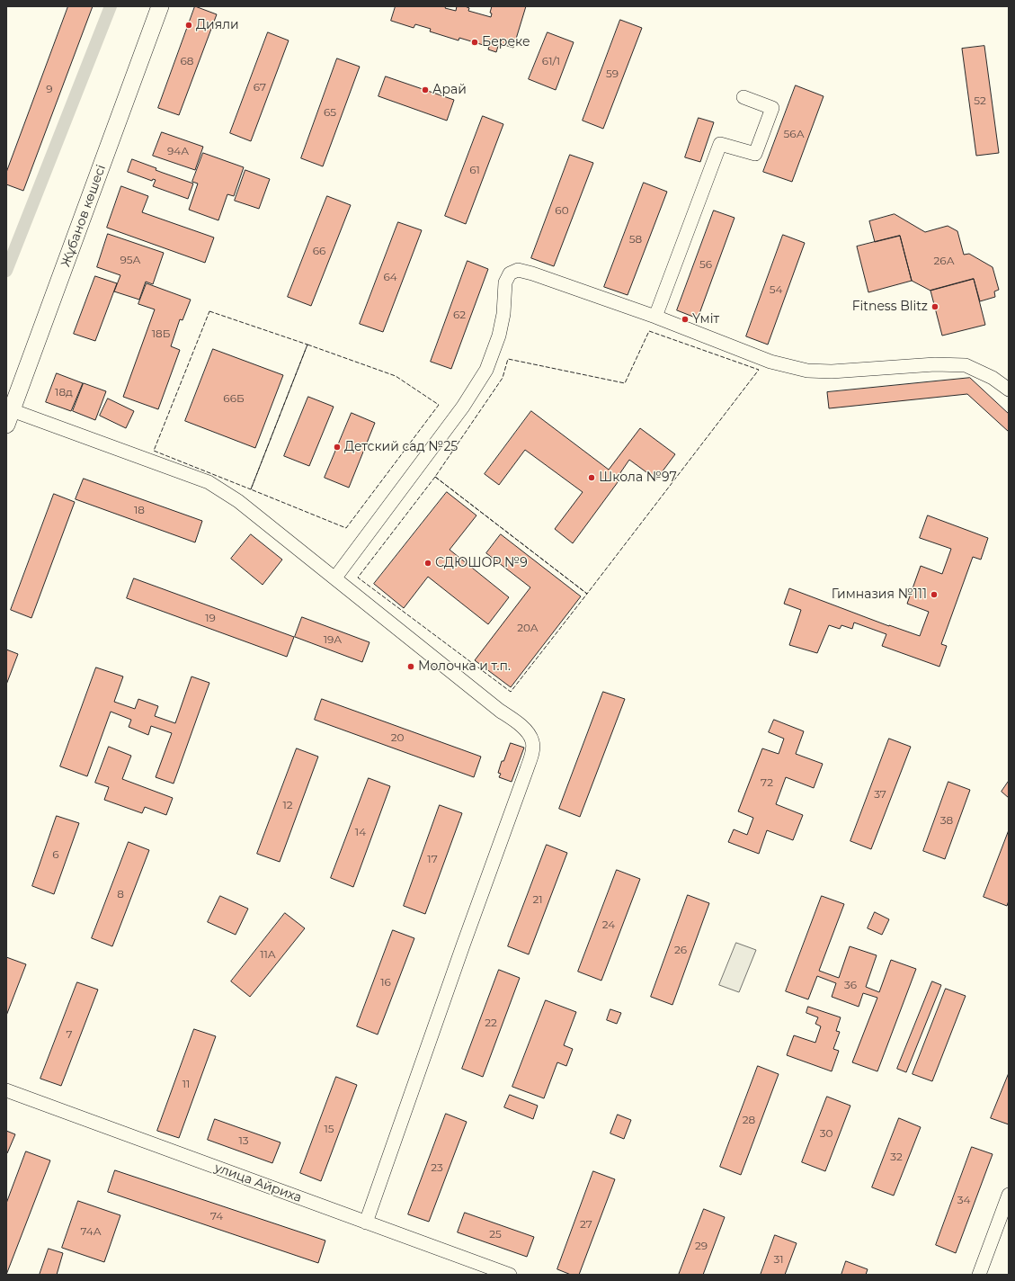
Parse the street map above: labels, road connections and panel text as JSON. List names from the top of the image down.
{
  "streets": {
    "main road": ["Жұбанов көшесі"],
    "street": ["улица Айриха"]
  },
  "places": [
    "Дияли",
    "Береке",
    "Арай",
    "Fitness Blitz",
    "Үміт",
    "Детский сад №25",
    "Школа №97",
    "СДЮШОР №9",
    "Гимназия №111",
    "Молочка и т.п."
  ],
  "house_numbers": [
    "68",
    "61/1",
    "59",
    "67",
    "9",
    "52",
    "65",
    "56А",
    "94А",
    "61",
    "60",
    "58",
    "66",
    "95А",
    "26А",
    "56",
    "64",
    "54",
    "62",
    "18Б",
    "18д",
    "66Б",
    "18",
    "19",
    "20А",
    "19А",
    "20",
    "72",
    "37",
    "12",
    "38",
    "14",
    "6",
    "17",
    "8",
    "21",
    "24",
    "26",
    "11А",
    "16",
    "36",
    "22",
    "7",
    "11",
    "28",
    "15",
    "30",
    "13",
    "32",
    "23",
    "34",
    "74",
    "27",
    "74А",
    "25",
    "29",
    "31"
  ]
}
